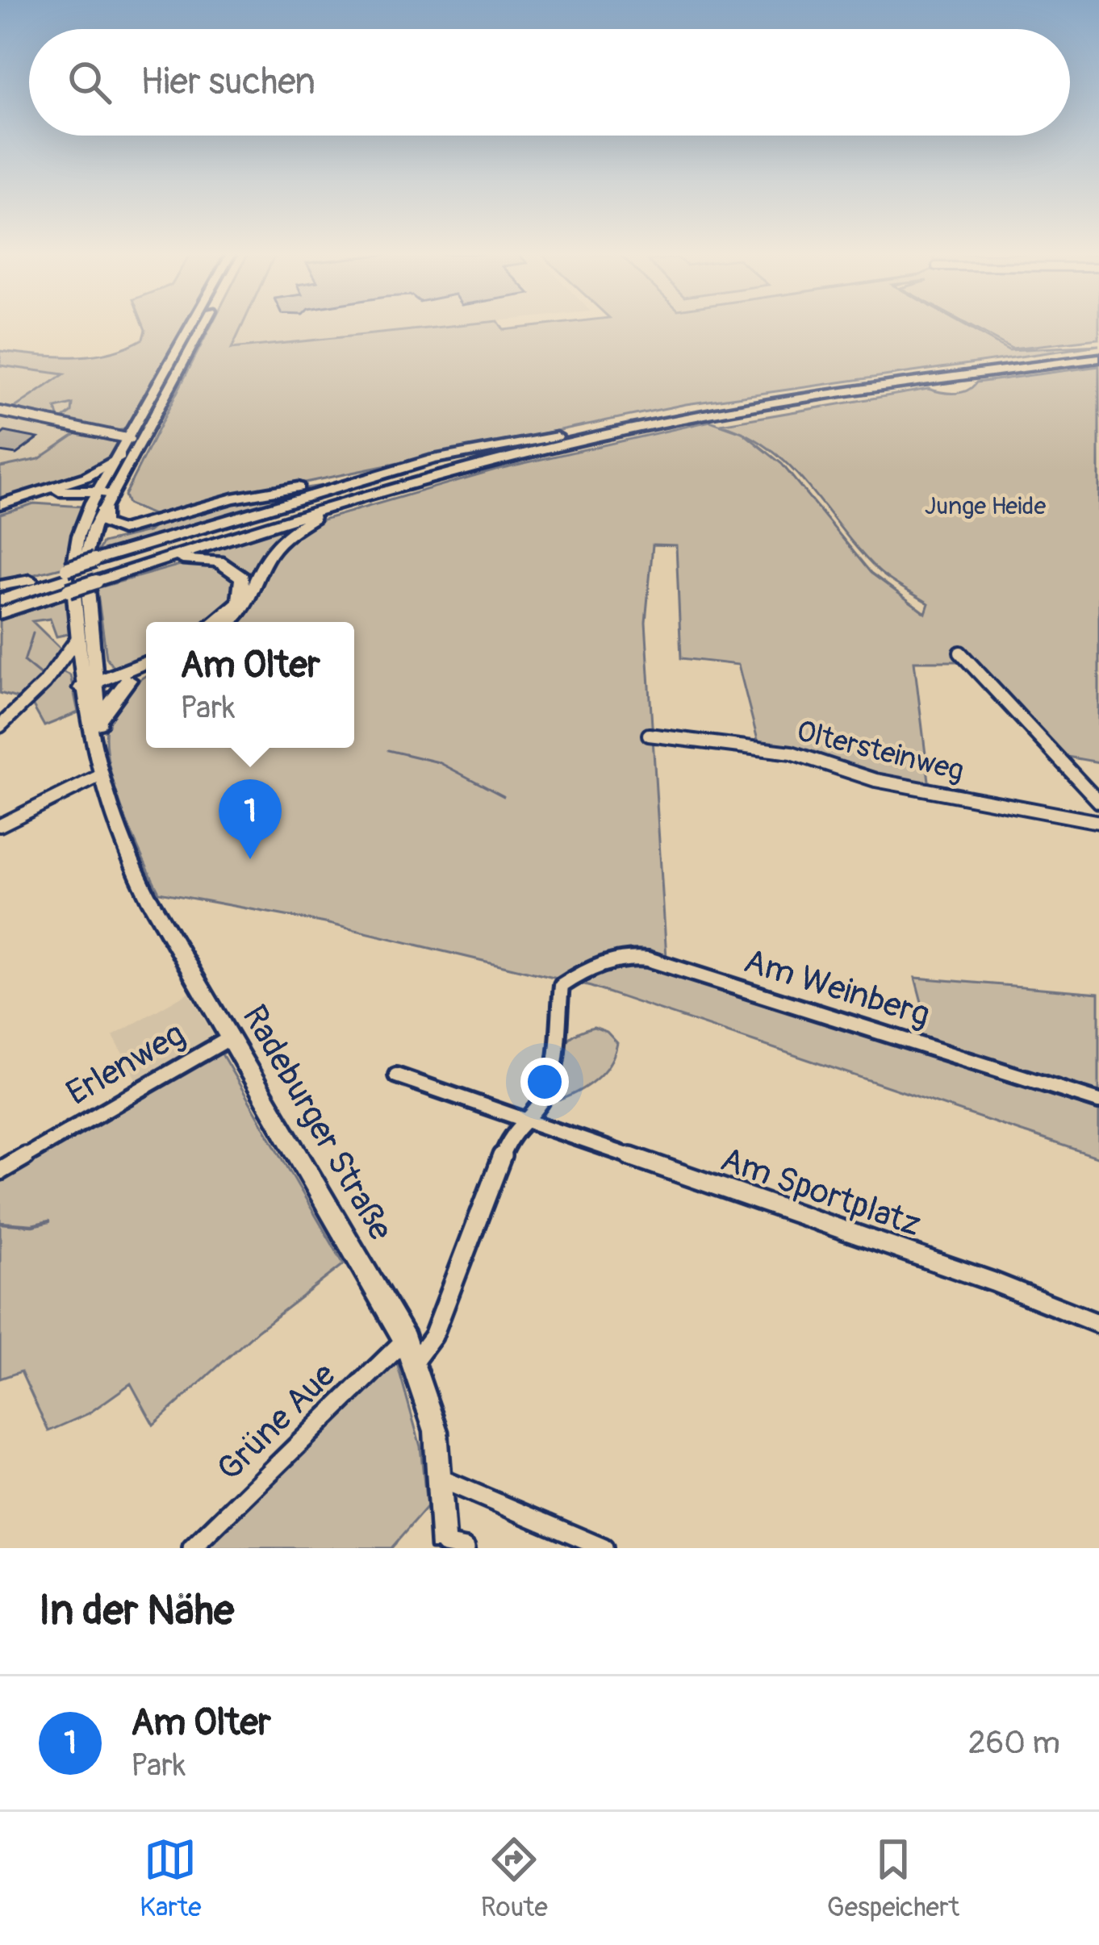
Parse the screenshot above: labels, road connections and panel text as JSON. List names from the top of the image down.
{
  "streets": {
    "main road": ["Radeburger Straße"],
    "street": [
      "Oltersteinweg",
      "Am Weinberg",
      "Erlenweg",
      "Am Sportplatz",
      "Grüne Aue"
    ]
  },
  "crossings": [
    ["Am Weinberg", "Am Sportplatz"],
    ["Erlenweg", "Radeburger Straße"],
    ["Radeburger Straße", "Grüne Aue"]
  ],
  "parks": ["Junge Heide"],
  "page": {
    "search": "Hier suchen",
    "popup": ["Am Olter", "Park"],
    "pins": "1",
    "heading": "In der Nähe",
    "list": [
      {
        "mark": "1",
        "name": "Am Olter",
        "note": "Park",
        "value": "260 m"
      }
    ],
    "nav": ["Karte", "Route", "Gespeichert"]
  }
}
